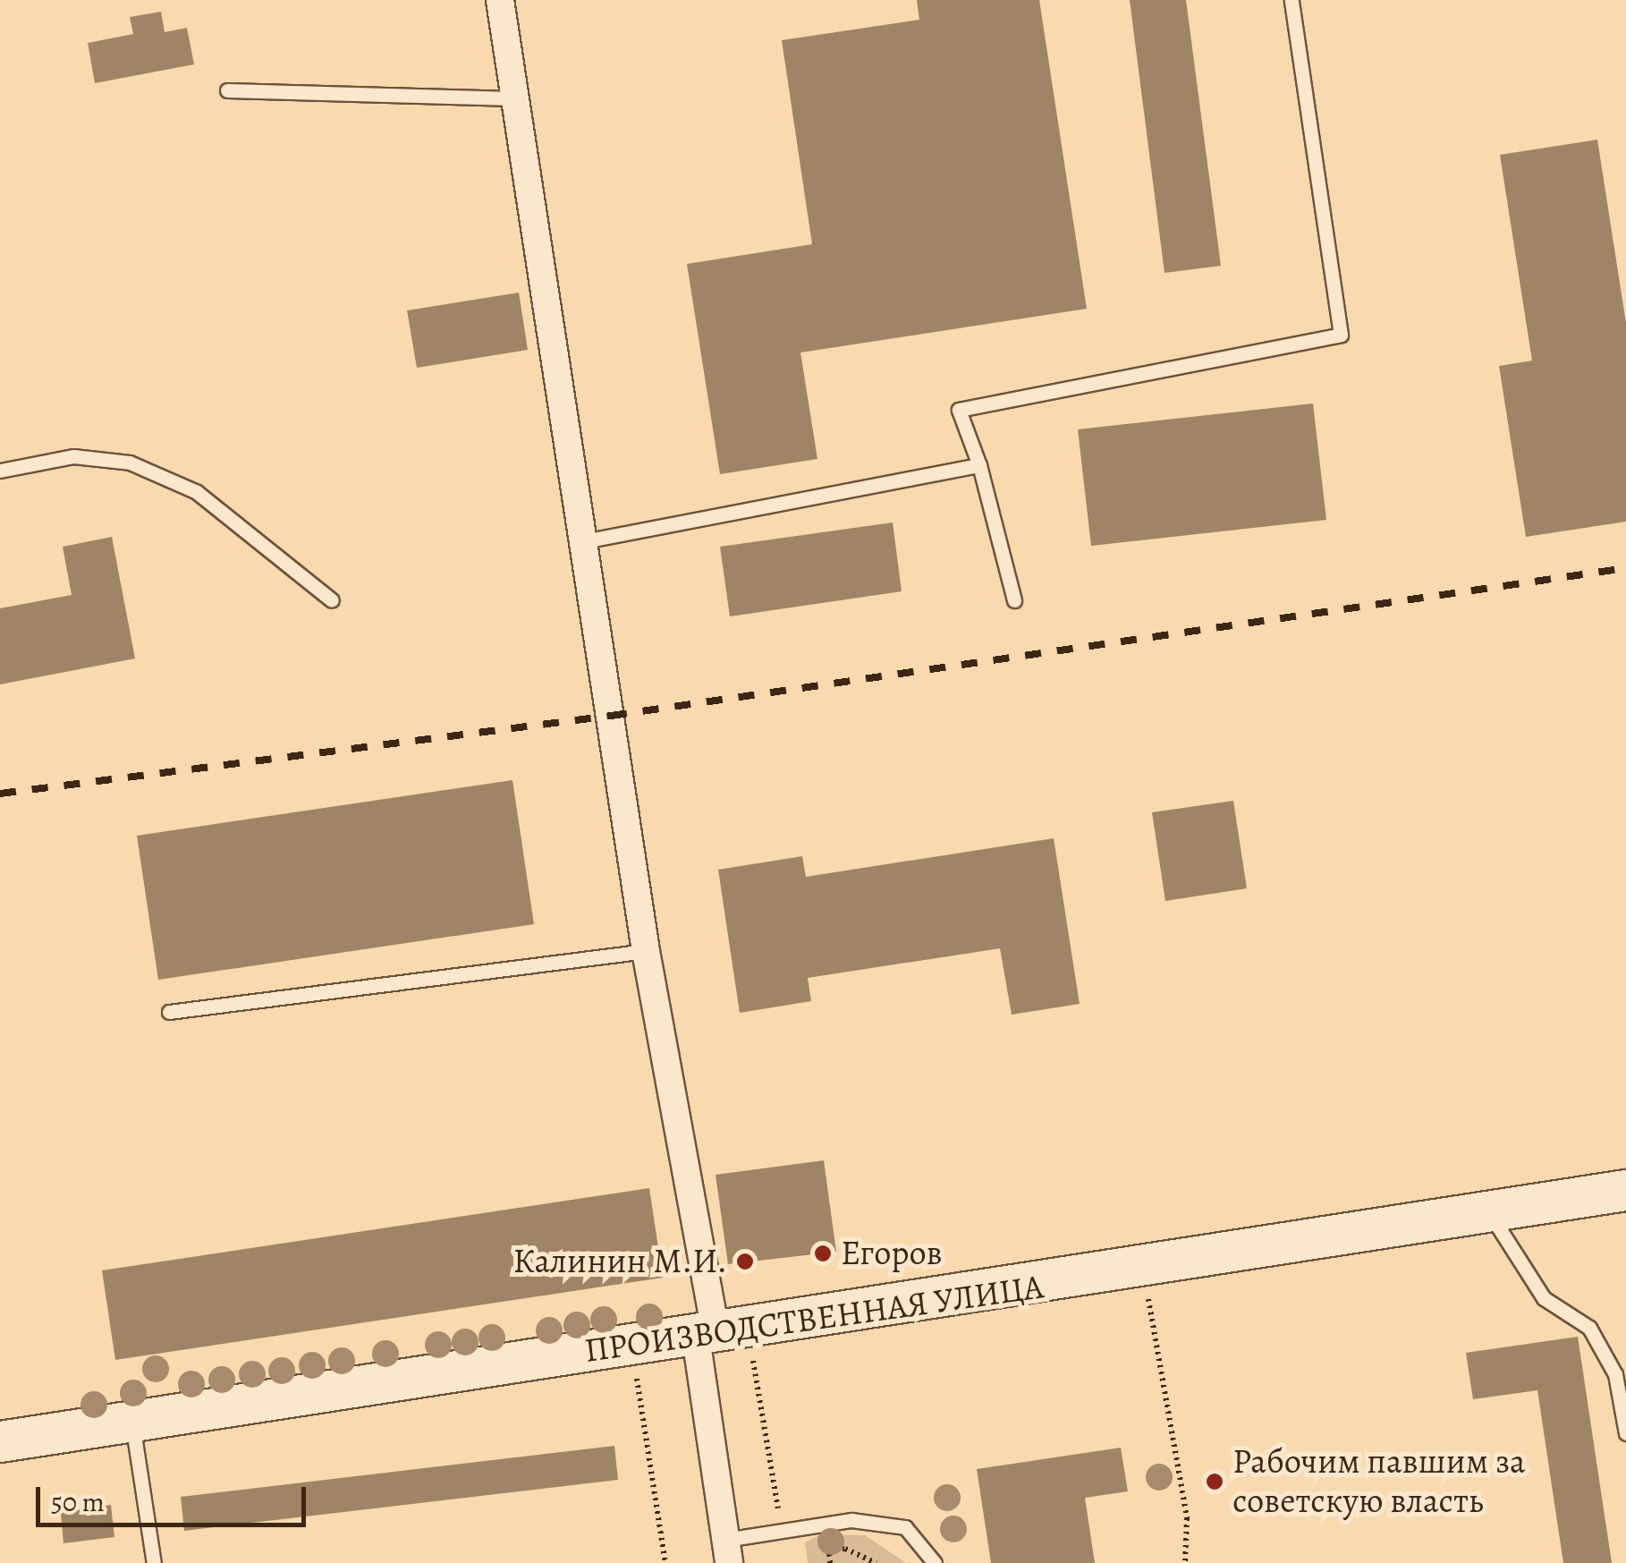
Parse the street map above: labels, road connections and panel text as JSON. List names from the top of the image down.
{
  "streets": {
    "street": ["ПРОИЗВОДСТВЕННАЯ УЛИЦА"]
  },
  "places": ["Егоров", "Калинин М.И.", "Рабочим павшим за советскую власть"],
  "scale_bar": "50 m"
}
